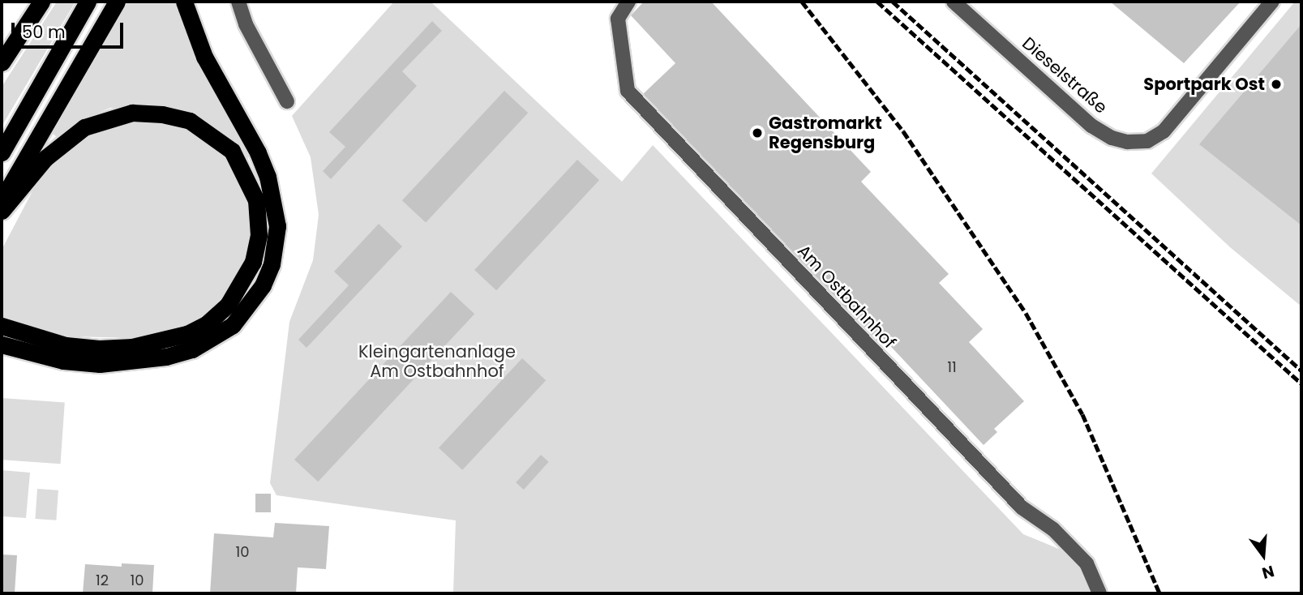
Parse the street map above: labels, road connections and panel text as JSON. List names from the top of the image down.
{
  "streets": {
    "street": ["Dieselstraße", "Am Ostbahnhof"]
  },
  "parks": ["Kleingartenanlage Am Ostbahnhof"],
  "places": ["Sportpark Ost", "Gastromarkt Regensburg"],
  "house_numbers": [
    "11",
    "10",
    "12",
    "10"
  ],
  "scale_bar": "50 m",
  "north": "bottom"
}
